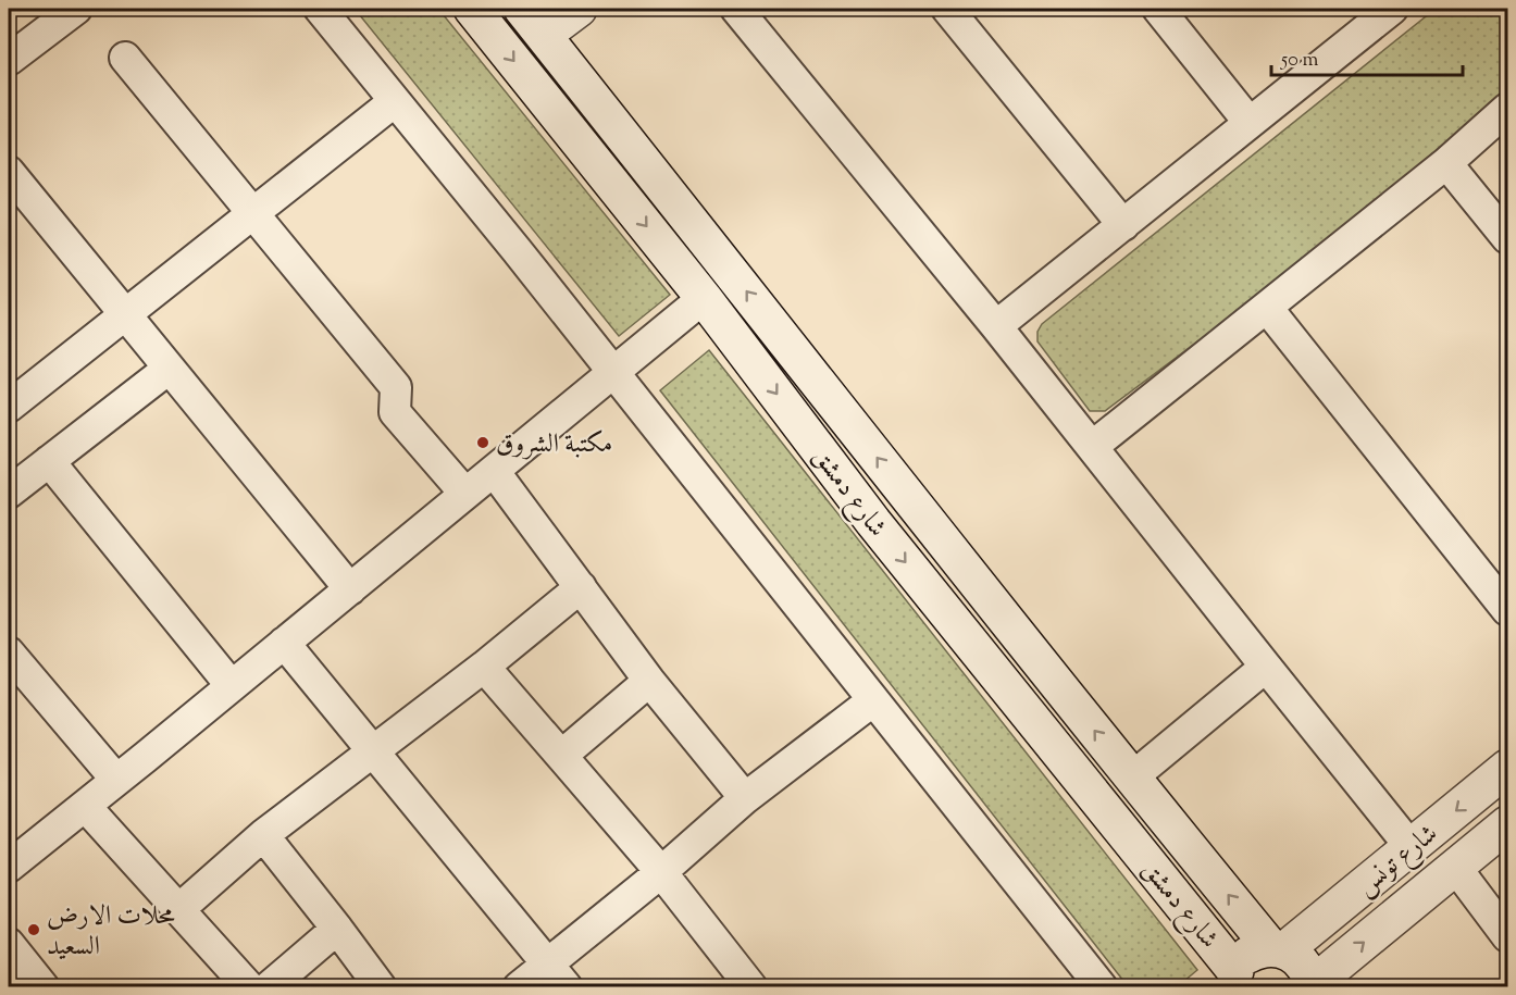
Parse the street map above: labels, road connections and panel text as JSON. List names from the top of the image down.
{
  "streets": {
    "main road": ["شارع دمشق", "شارع تونس"]
  },
  "crossings": [
    ["شارع دمشق", "شارع تونس"]
  ],
  "places": ["مكتبة الشروق", "محلات الارض السعيد"],
  "scale_bar": "50 m"
}
